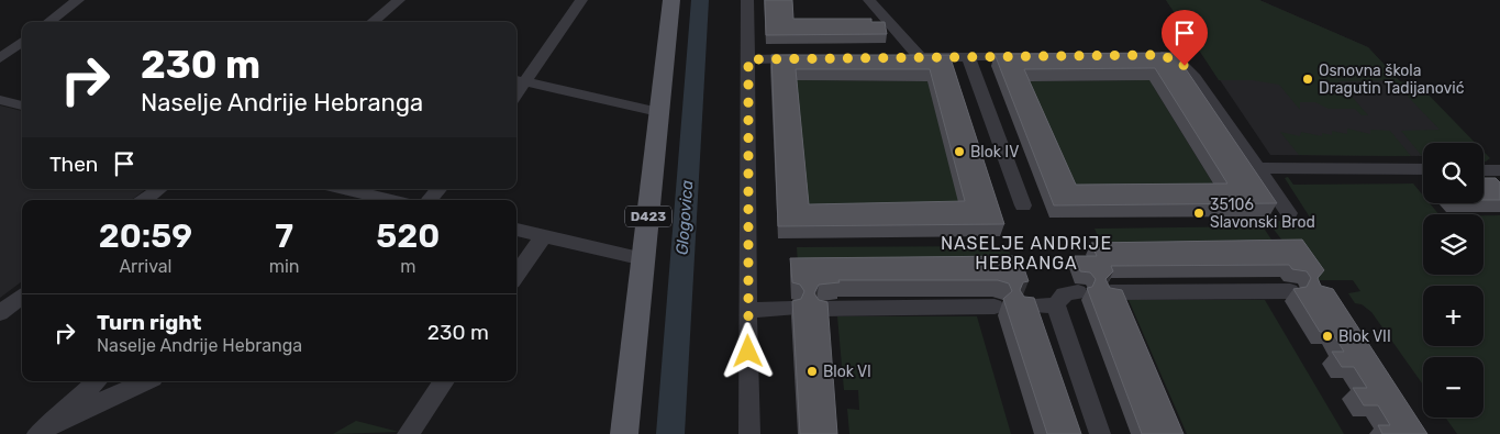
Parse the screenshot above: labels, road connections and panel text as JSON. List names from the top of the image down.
{
  "streets": {
    "main road": ["D423"]
  },
  "districts": ["NASELJE ANDRIJE HEBRANGA"],
  "water": ["Glogovica"],
  "places": [
    "Osnovna škola Dragutin Tadijanović",
    "Blok IV",
    "35106 Slavonski Brod",
    "Blok VII",
    "Blok VI"
  ],
  "page": {
    "turn": ["230 m", "Naselje Andrije Hebranga"],
    "then": "Then",
    "map_buttons": ["+", "−"],
    "eta": [
      "20:59",
      "Arrival",
      "7",
      "min",
      "520",
      "m"
    ],
    "list": [
      {
        "name": "Turn right",
        "note": "Naselje Andrije Hebranga",
        "value": "230 m"
      }
    ]
  }
}
